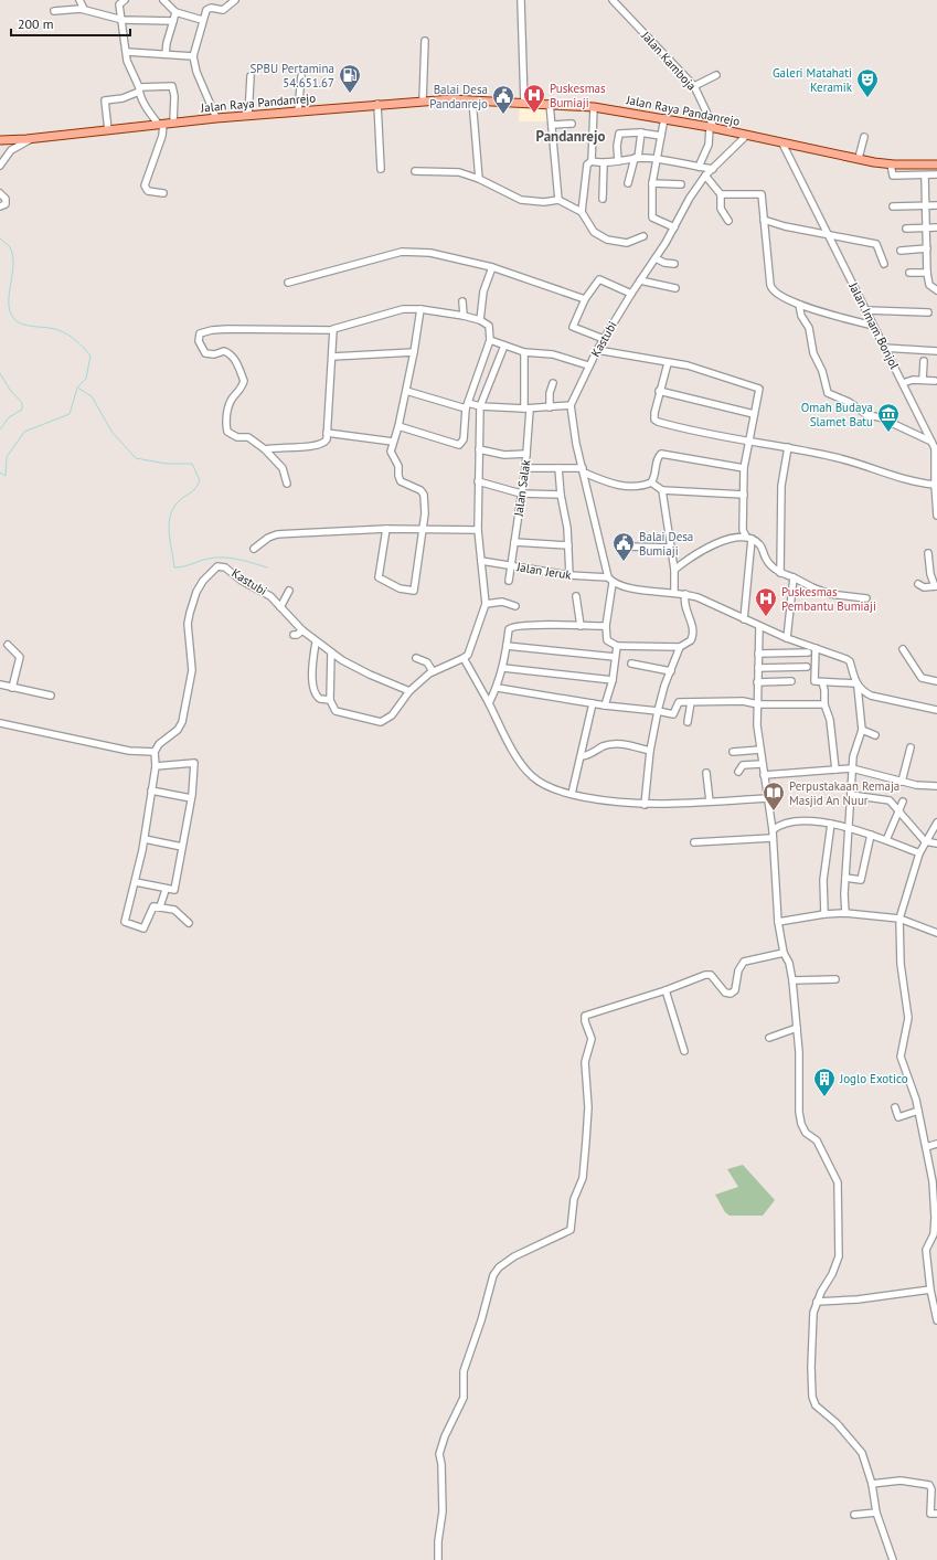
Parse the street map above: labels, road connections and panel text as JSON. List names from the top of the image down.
{
  "streets": {
    "main road": ["Jalan Raya Pandanrejo"],
    "street": [
      "Jalan Kamboja",
      "Jalan Imam Bonjol",
      "Kastubi",
      "Jalan Salak",
      "Jalan Jeruk"
    ]
  },
  "crossings": [
    ["Jalan Kamboja", "Jalan Raya Pandanrejo"],
    ["Jalan Raya Pandanrejo", "Jalan Imam Bonjol"],
    ["Jalan Raya Pandanrejo", "Kastubi"],
    ["Jalan Salak", "Jalan Jeruk"]
  ],
  "districts": ["Pandanrejo"],
  "places": {
    "fuel station": ["SPBU Pertamina 54.651.67"],
    "theatre": ["Galeri Matahati Keramik"],
    "hospital": ["Puskesmas Bumiaji", "Puskesmas Pembantu Bumiaji"],
    "public building": ["Balai Desa Pandanrejo", "Balai Desa Bumiaji"],
    "museum": ["Omah Budaya Slamet Batu"],
    "library": ["Perpustakaan Remaja Masjid An Nuur"],
    "building": ["Joglo Exotico"]
  },
  "scale_bar": "200 m"
}
